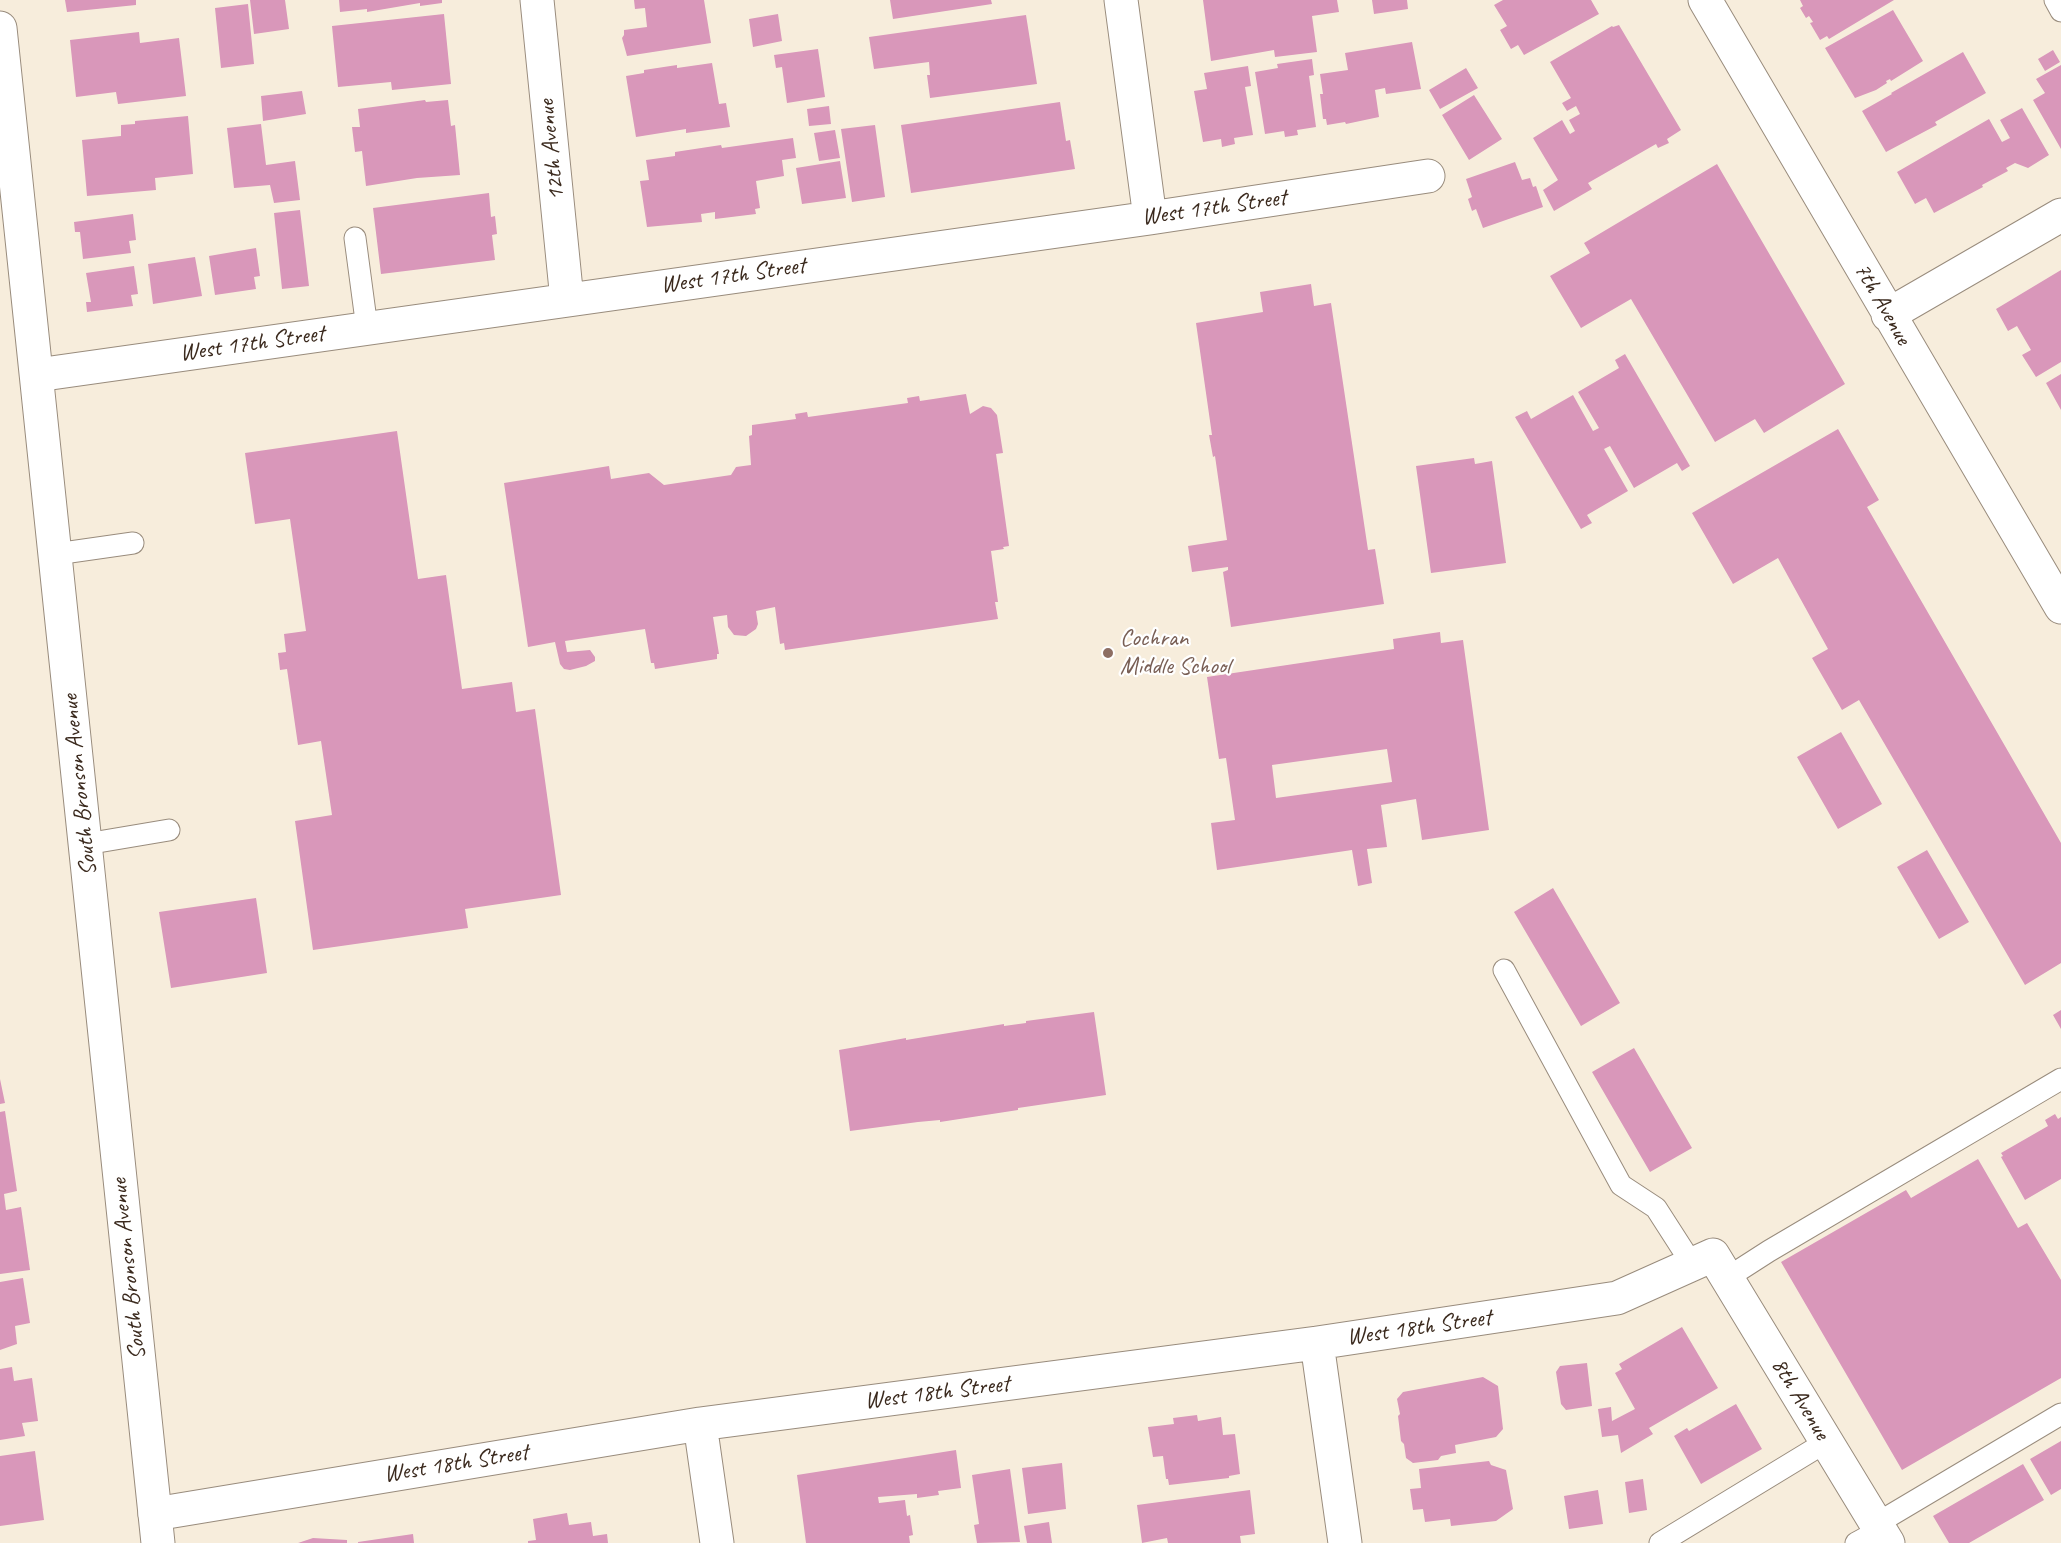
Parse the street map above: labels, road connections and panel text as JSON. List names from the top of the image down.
{
  "streets": {
    "street": [
      "12th Avenue",
      "West 17th Street",
      "7th Avenue",
      "South Bronson Avenue",
      "West 18th Street",
      "8th Avenue"
    ]
  },
  "crossings": [
    ["12th Avenue", "West 17th Street"],
    ["West 17th Street", "South Bronson Avenue"],
    ["South Bronson Avenue", "West 18th Street"],
    ["West 18th Street", "8th Avenue"]
  ],
  "places": ["Cochran Middle School"]
}
